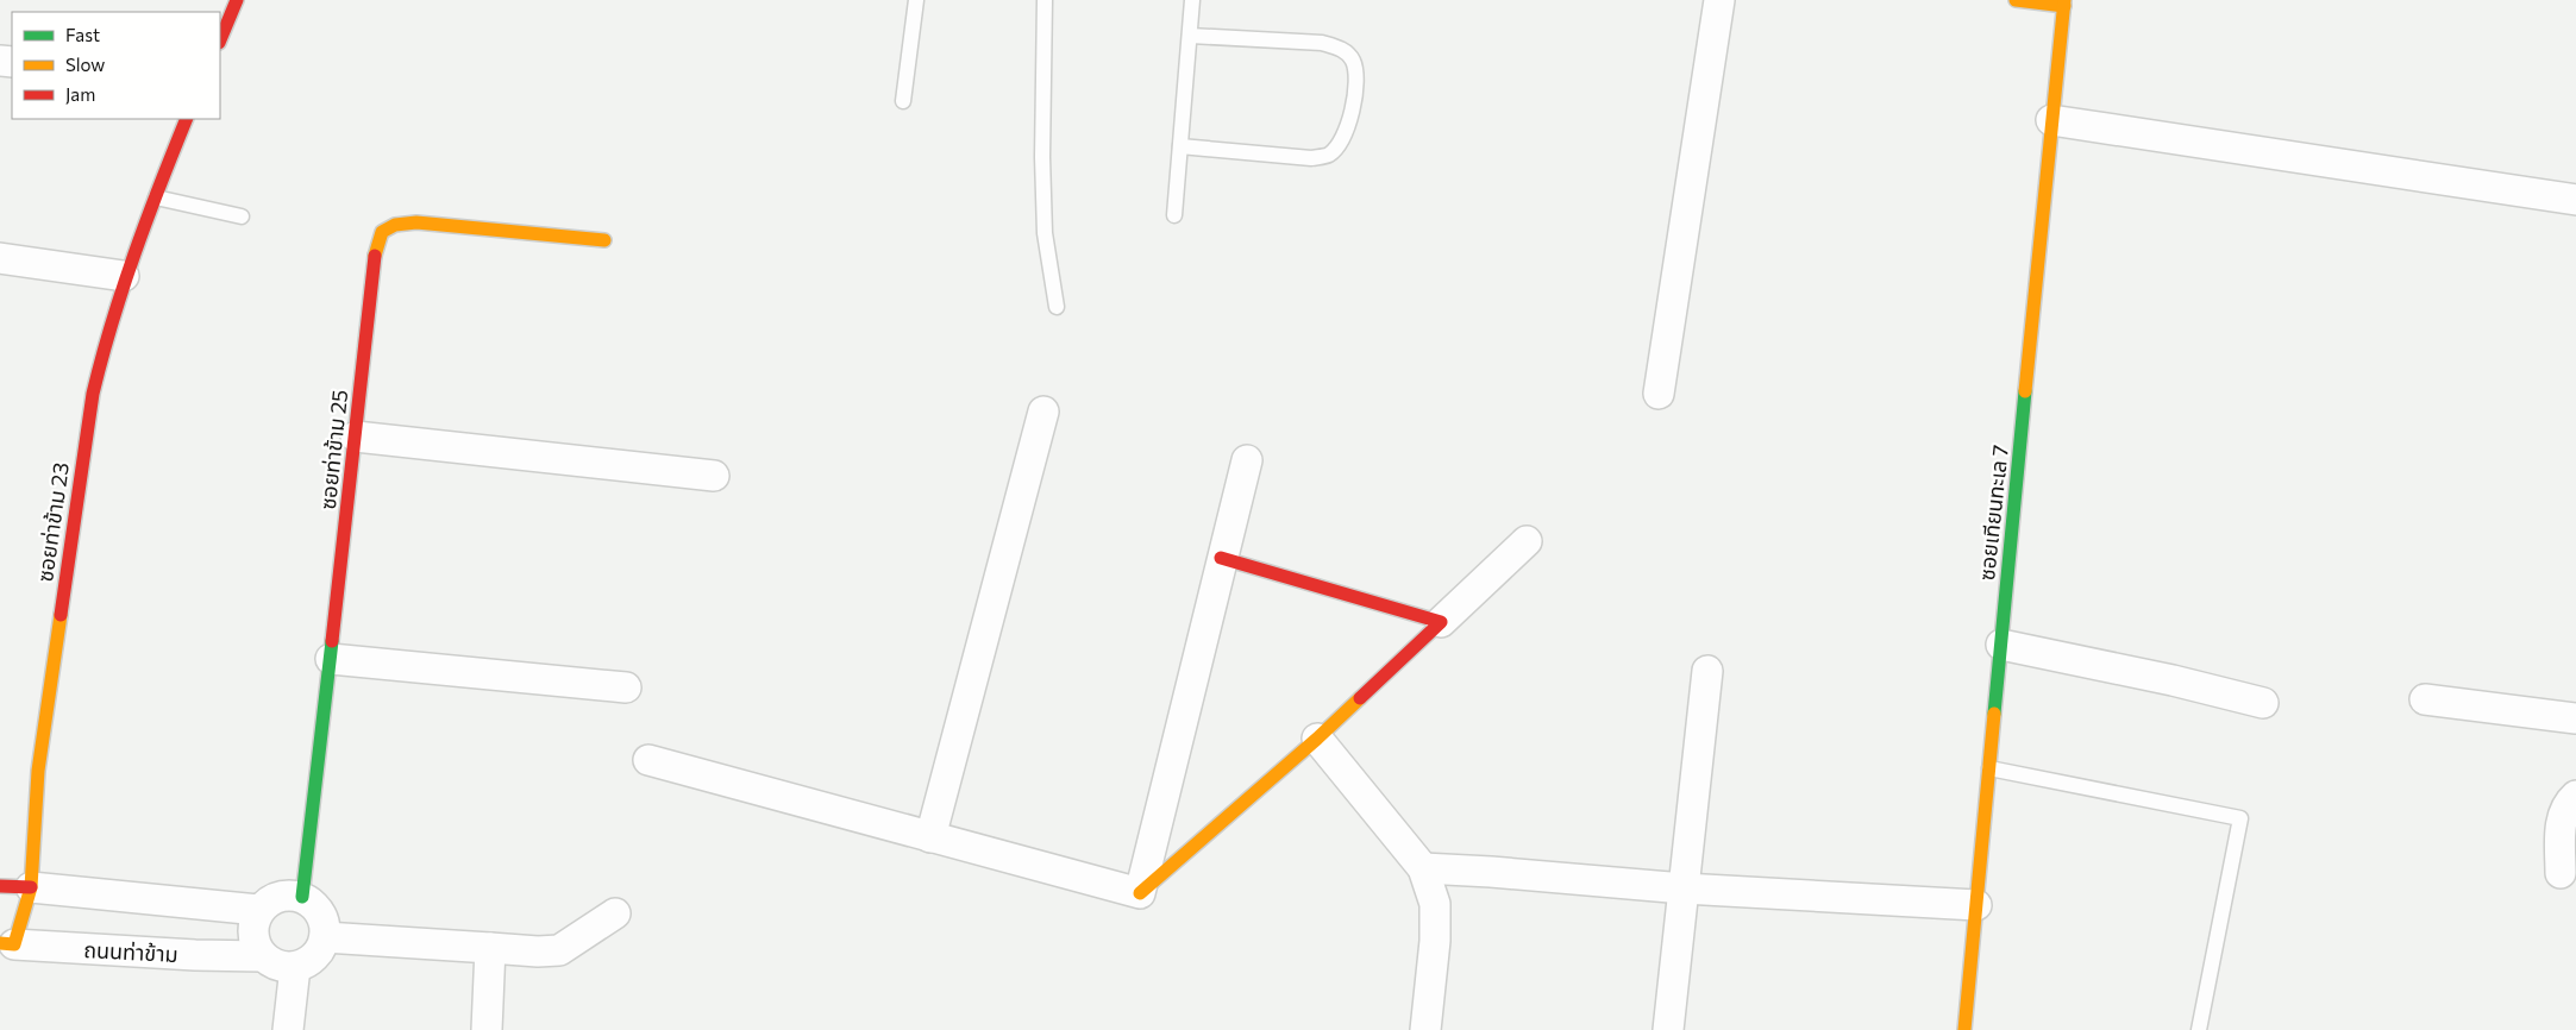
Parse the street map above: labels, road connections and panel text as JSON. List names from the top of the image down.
{
  "streets": {
    "street": [
      "ซอยท่าข้าม 25",
      "ซอยเทียนทะเล 7",
      "ซอยท่าข้าม 23",
      "ถนนท่าข้าม"
    ]
  },
  "crossings": [
    ["ซอยท่าข้าม 25", "ถนนท่าข้าม"],
    ["ซอยท่าข้าม 23", "ถนนท่าข้าม"]
  ],
  "legend": ["Fast", "Slow", "Jam"]
}
